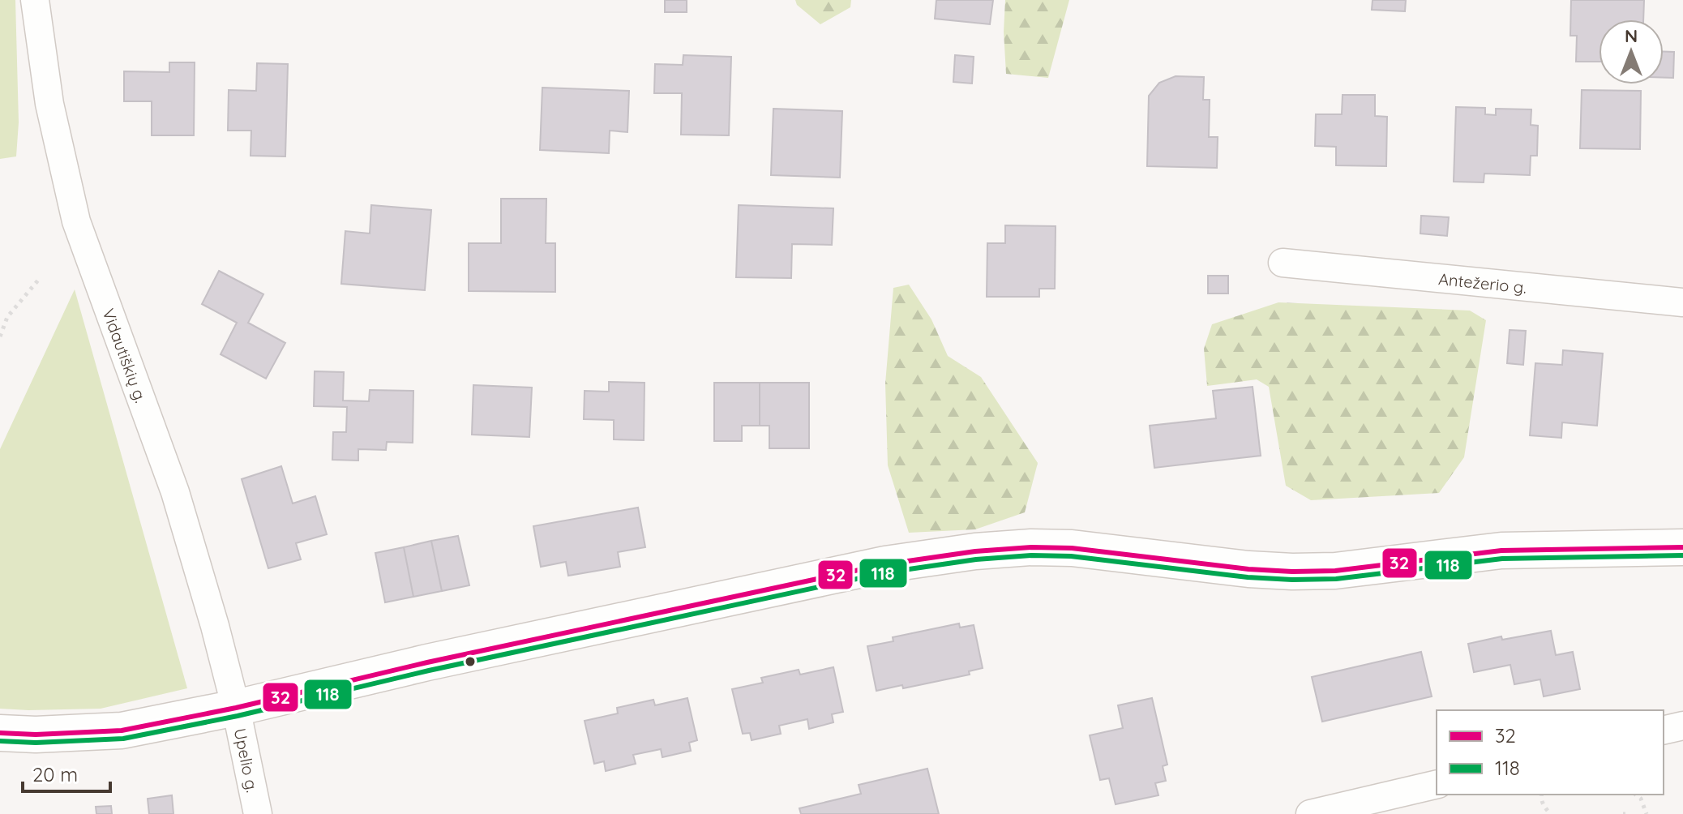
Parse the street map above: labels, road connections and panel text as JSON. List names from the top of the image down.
{
  "streets": {
    "street": ["Antežerio g.", "Vidautiškių g.", "Upelio g."]
  },
  "crossings": [
    ["Vidautiškių g.", "Upelio g."]
  ],
  "lines": ["transit line 32", "transit line 118"],
  "legend": ["32", "118"],
  "scale_bar": "20 m",
  "north": "top"
}
